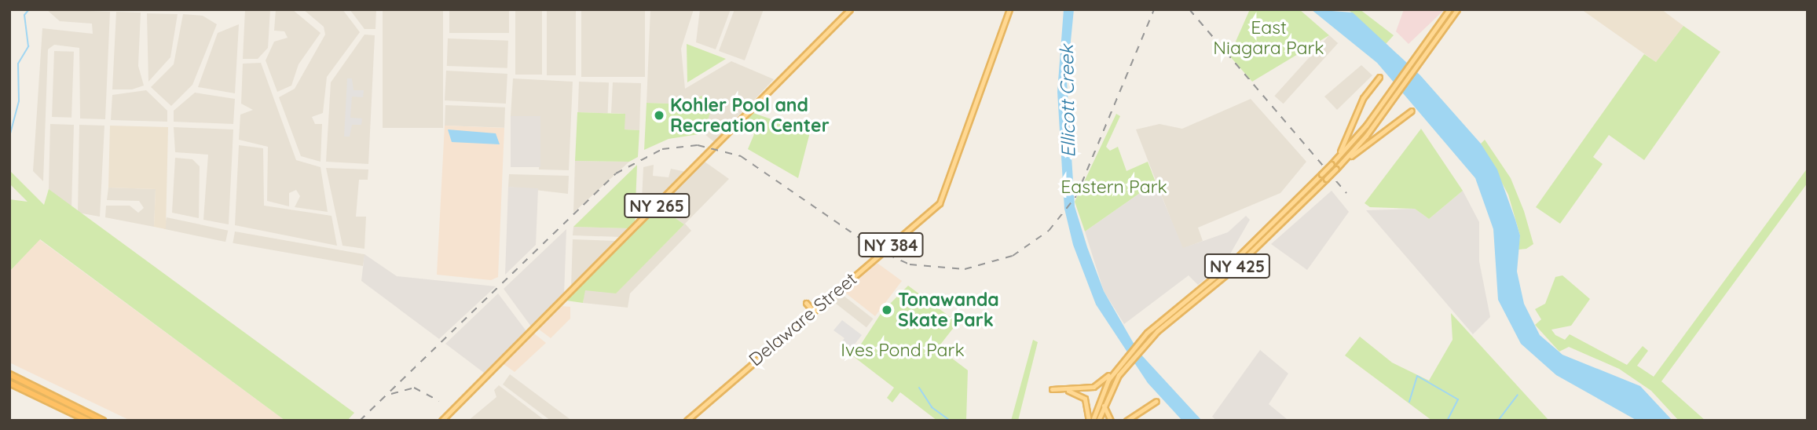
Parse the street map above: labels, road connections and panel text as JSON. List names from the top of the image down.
{
  "streets": {
    "main road": [
      "NY 265",
      "NY 384",
      "NY 425",
      "Delaware Street"
    ]
  },
  "water": ["Ellicott Creek"],
  "parks": ["East Niagara Park", "Eastern Park", "Ives Pond Park"],
  "places": ["Kohler Pool and Recreation Center", "Tonawanda Skate Park"]
}
